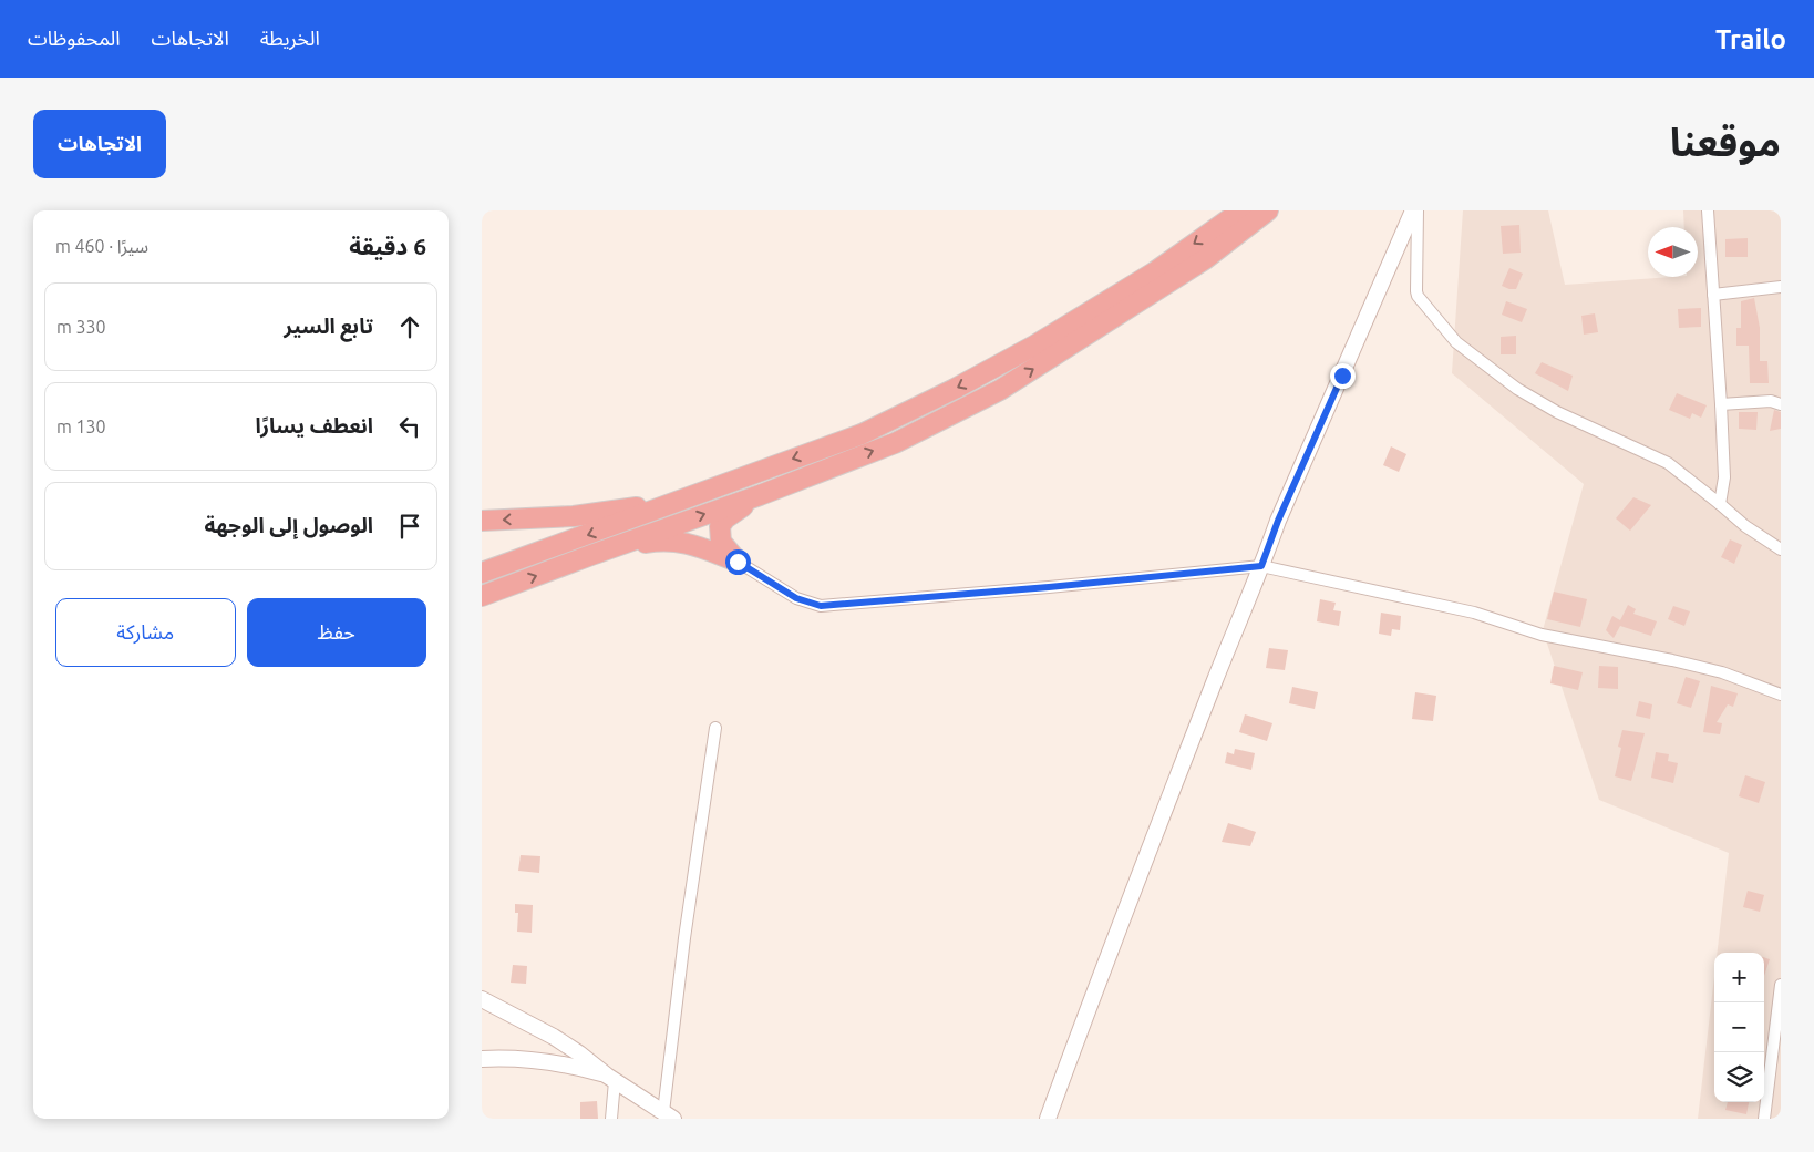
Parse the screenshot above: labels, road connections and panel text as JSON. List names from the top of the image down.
{
  "north": "left",
  "page": {
    "header": "Trailo",
    "nav": ["الخريطة", "الاتجاهات", "المحفوظات"],
    "title": "موقعنا",
    "buttons": [
      "الاتجاهات",
      ["حفظ", "مشاركة"]
    ],
    "heading": ["6 دقيقة", "سيرًا · 460 m"],
    "list": [
      ["تابع السير", "330 m"],
      ["انعطف يسارًا", "130 m"],
      "الوصول إلى الوجهة"
    ],
    "map_buttons": ["+", "−"]
  }
}
